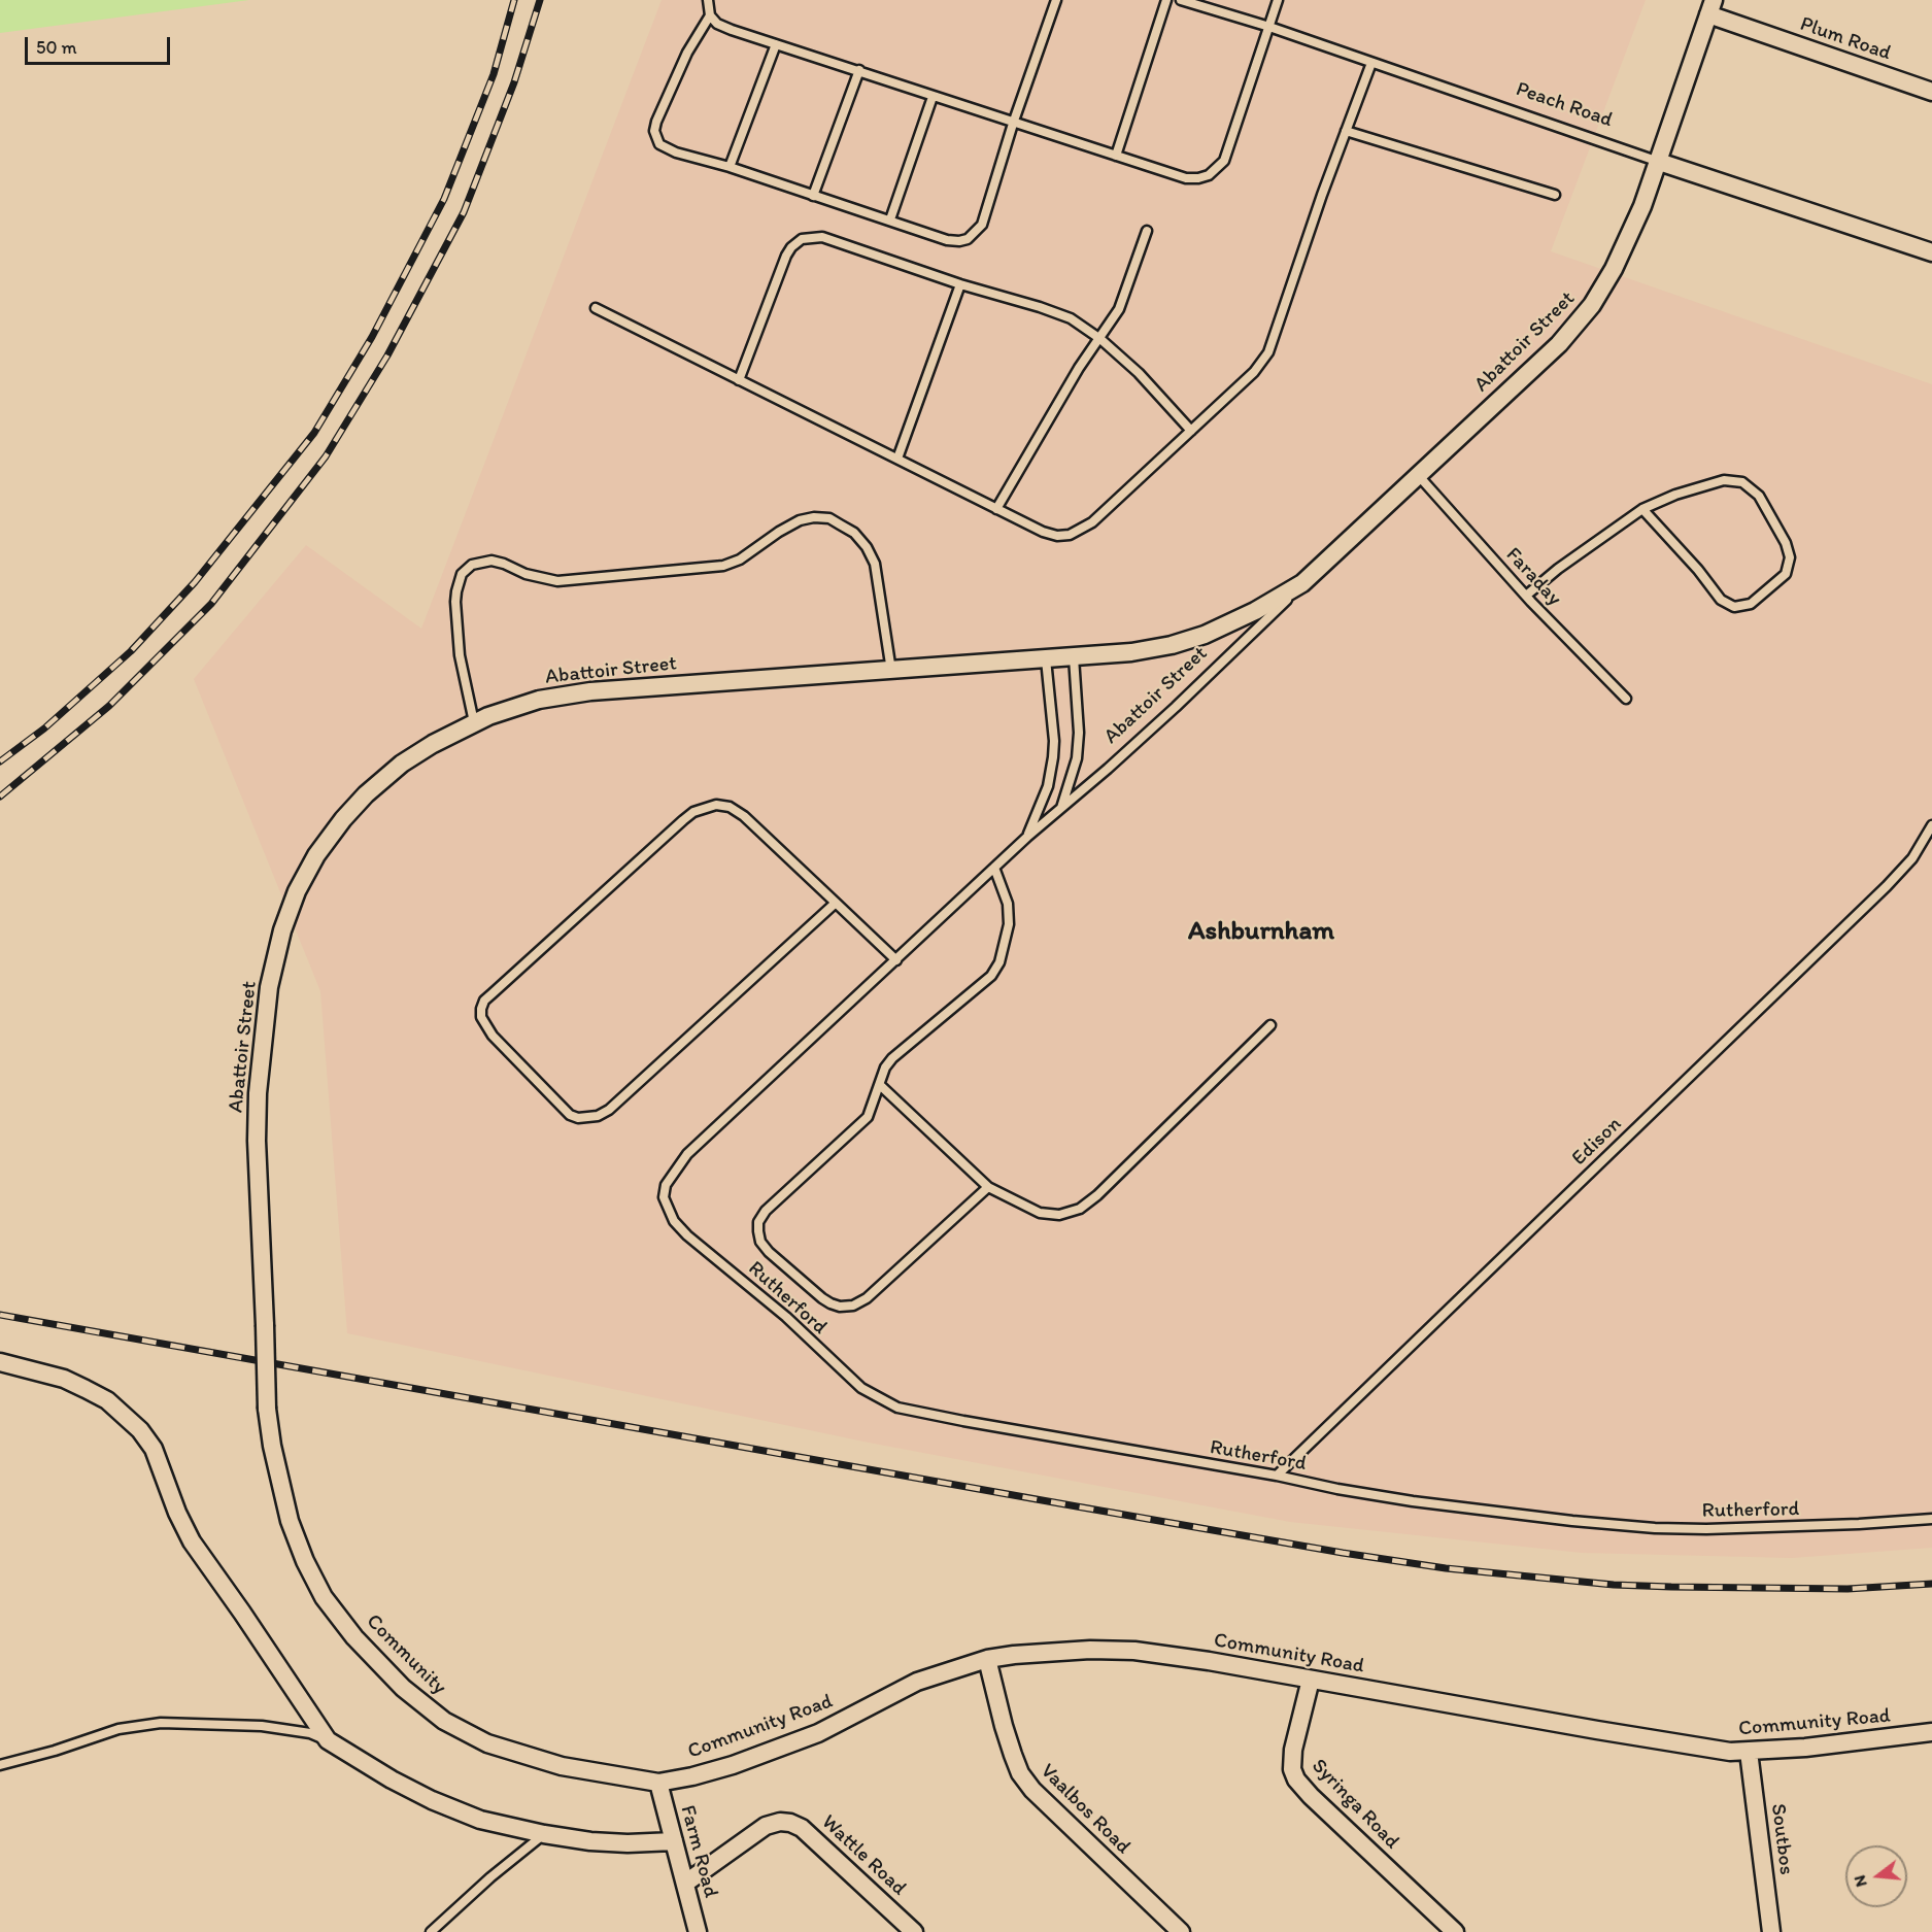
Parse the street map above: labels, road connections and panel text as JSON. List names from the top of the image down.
{
  "streets": {
    "street": [
      "Plum Road",
      "Peach Road",
      "Abattoir Street",
      "Community Road",
      "Community",
      "Syringa Road",
      "Vaalbos Road",
      "Soutbos",
      "Farm Road",
      "Wattle Road"
    ],
    "lane": ["Faraday", "Edison", "Rutherford"]
  },
  "crossings": [
    ["Plum Road", "Abattoir Street"],
    ["Peach Road", "Abattoir Street"],
    ["Abattoir Street", "Faraday"],
    ["Abattoir Street", "Rutherford"],
    ["Abattoir Street", "Community"],
    ["Edison", "Rutherford"],
    ["Community Road", "Community"],
    ["Community Road", "Syringa Road"],
    ["Community Road", "Vaalbos Road"],
    ["Community Road", "Soutbos"],
    ["Community Road", "Farm Road"],
    ["Community", "Farm Road"],
    ["Farm Road", "Wattle Road"]
  ],
  "districts": ["Ashburnham"],
  "scale_bar": "50 m",
  "north": "left"
}
